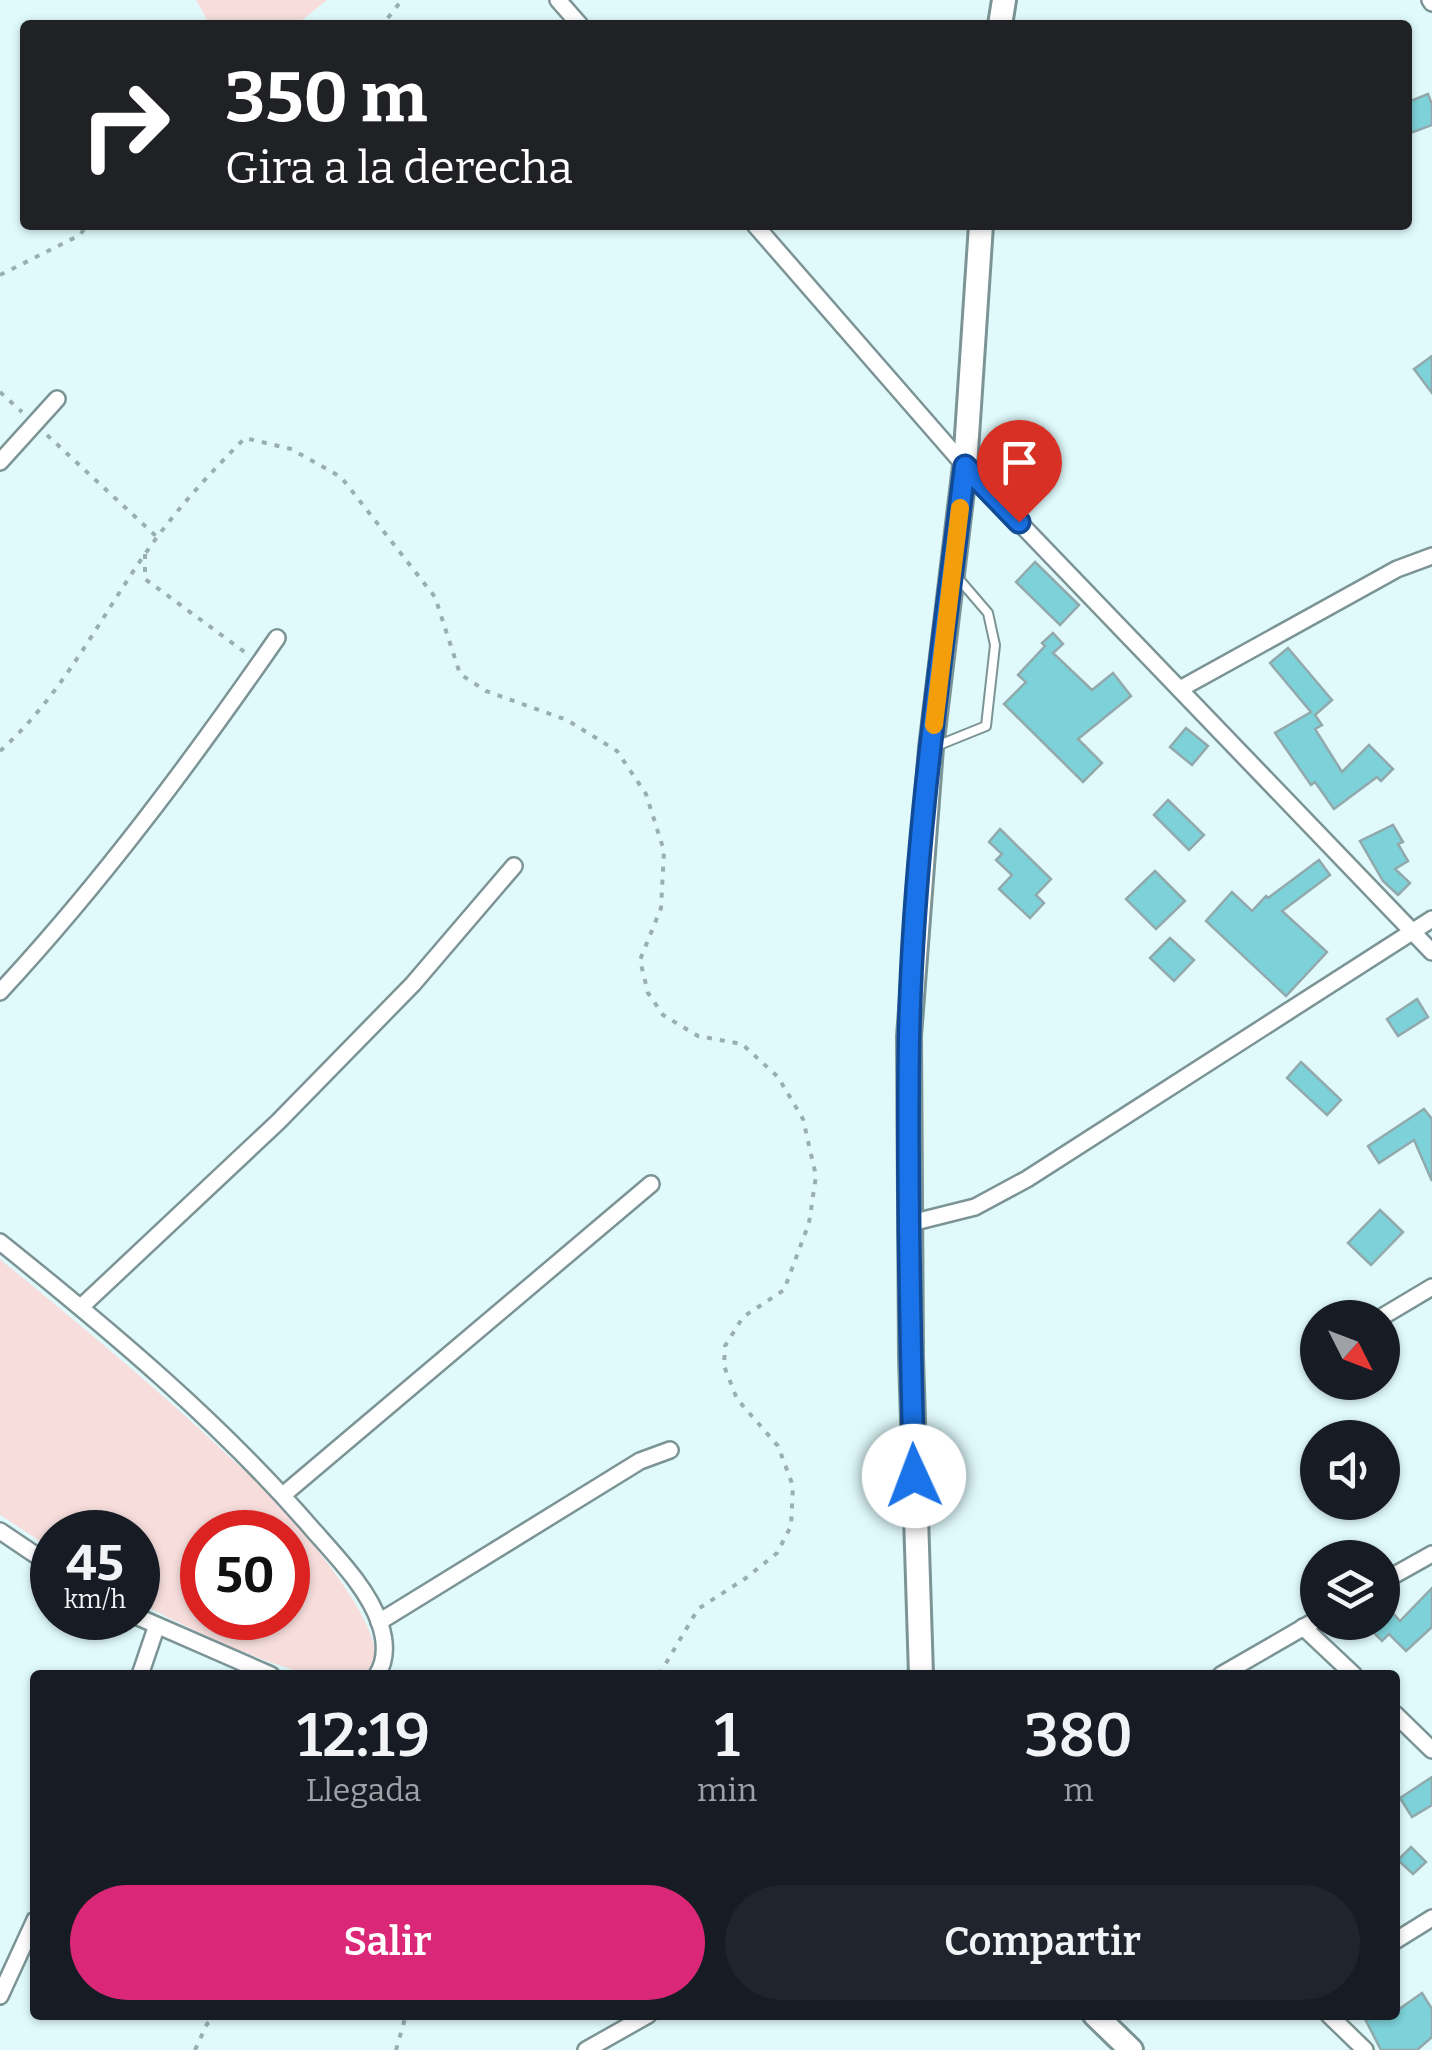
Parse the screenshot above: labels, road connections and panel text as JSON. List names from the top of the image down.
{
  "north": "bottom right",
  "page": {
    "turn": ["350 m", "Gira a la derecha"],
    "speed": "45 km/h",
    "limit": "50",
    "eta": [
      "12:19",
      "Llegada",
      "1",
      "min",
      "380",
      "m"
    ],
    "buttons": ["Salir", "Compartir"]
  }
}
